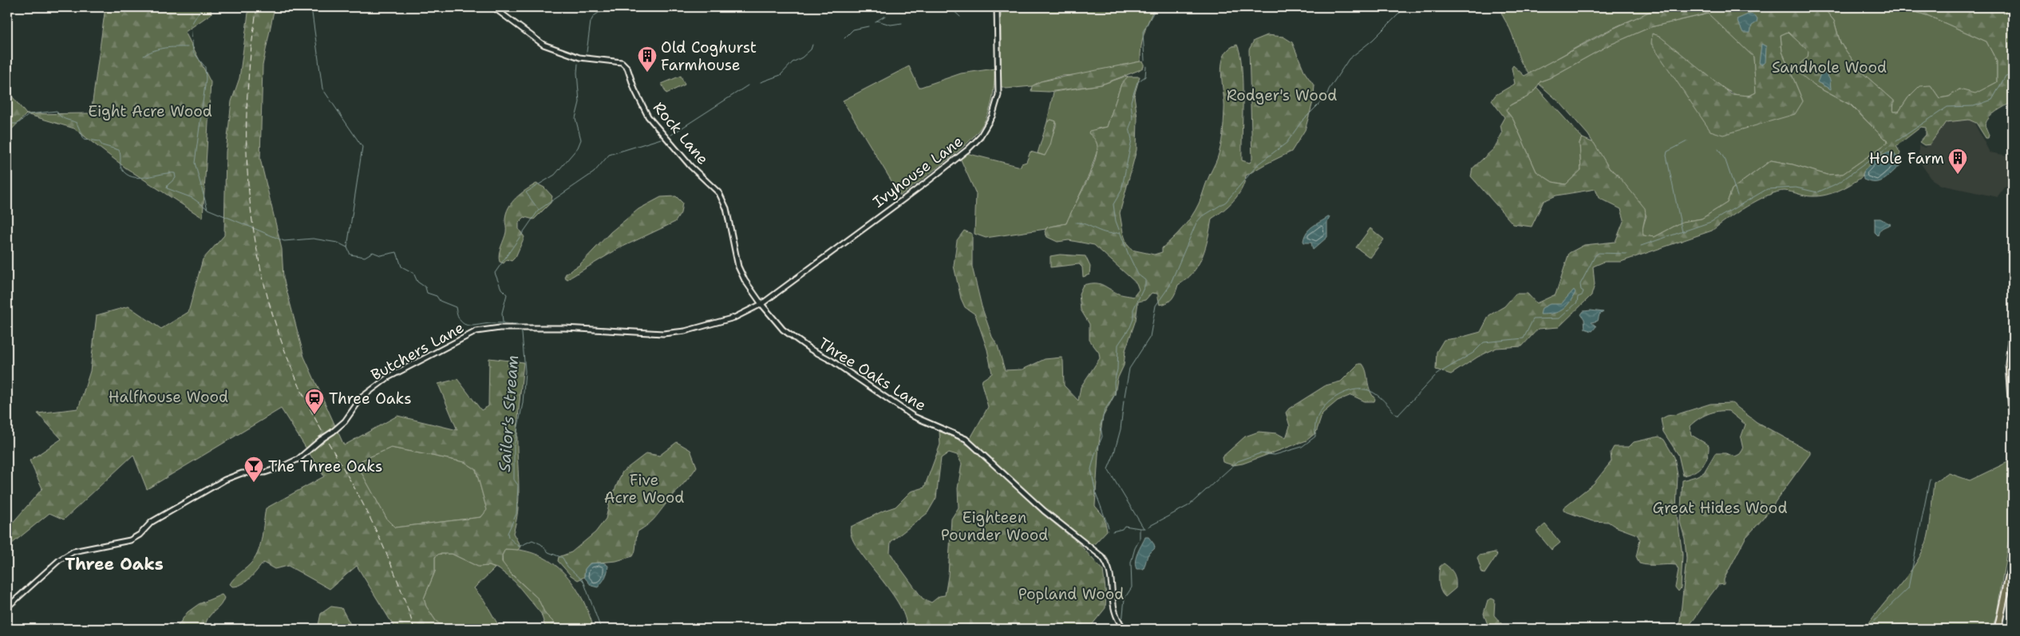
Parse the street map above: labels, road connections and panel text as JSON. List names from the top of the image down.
{
  "streets": {
    "street": [
      "Rock Lane",
      "Ivyhouse Lane",
      "Butchers Lane",
      "Three Oaks Lane"
    ]
  },
  "crossings": [
    ["Rock Lane", "Ivyhouse Lane"],
    ["Rock Lane", "Butchers Lane"],
    ["Rock Lane", "Three Oaks Lane"],
    ["Ivyhouse Lane", "Butchers Lane"],
    ["Ivyhouse Lane", "Three Oaks Lane"],
    ["Butchers Lane", "Three Oaks Lane"]
  ],
  "districts": ["Three Oaks"],
  "water": ["Sailor's Stream"],
  "parks": [
    "Sandhole Wood",
    "Rodger's Wood",
    "Eight Acre Wood",
    "Halfhouse Wood",
    "Five Acre Wood",
    "Great Hides Wood",
    "Eighteen Pounder Wood",
    "Popland Wood"
  ],
  "places": {
    "building": ["Old Coghurst Farmhouse", "Hole Farm"],
    "station": ["Three Oaks"],
    "bar": ["The Three Oaks"]
  }
}
